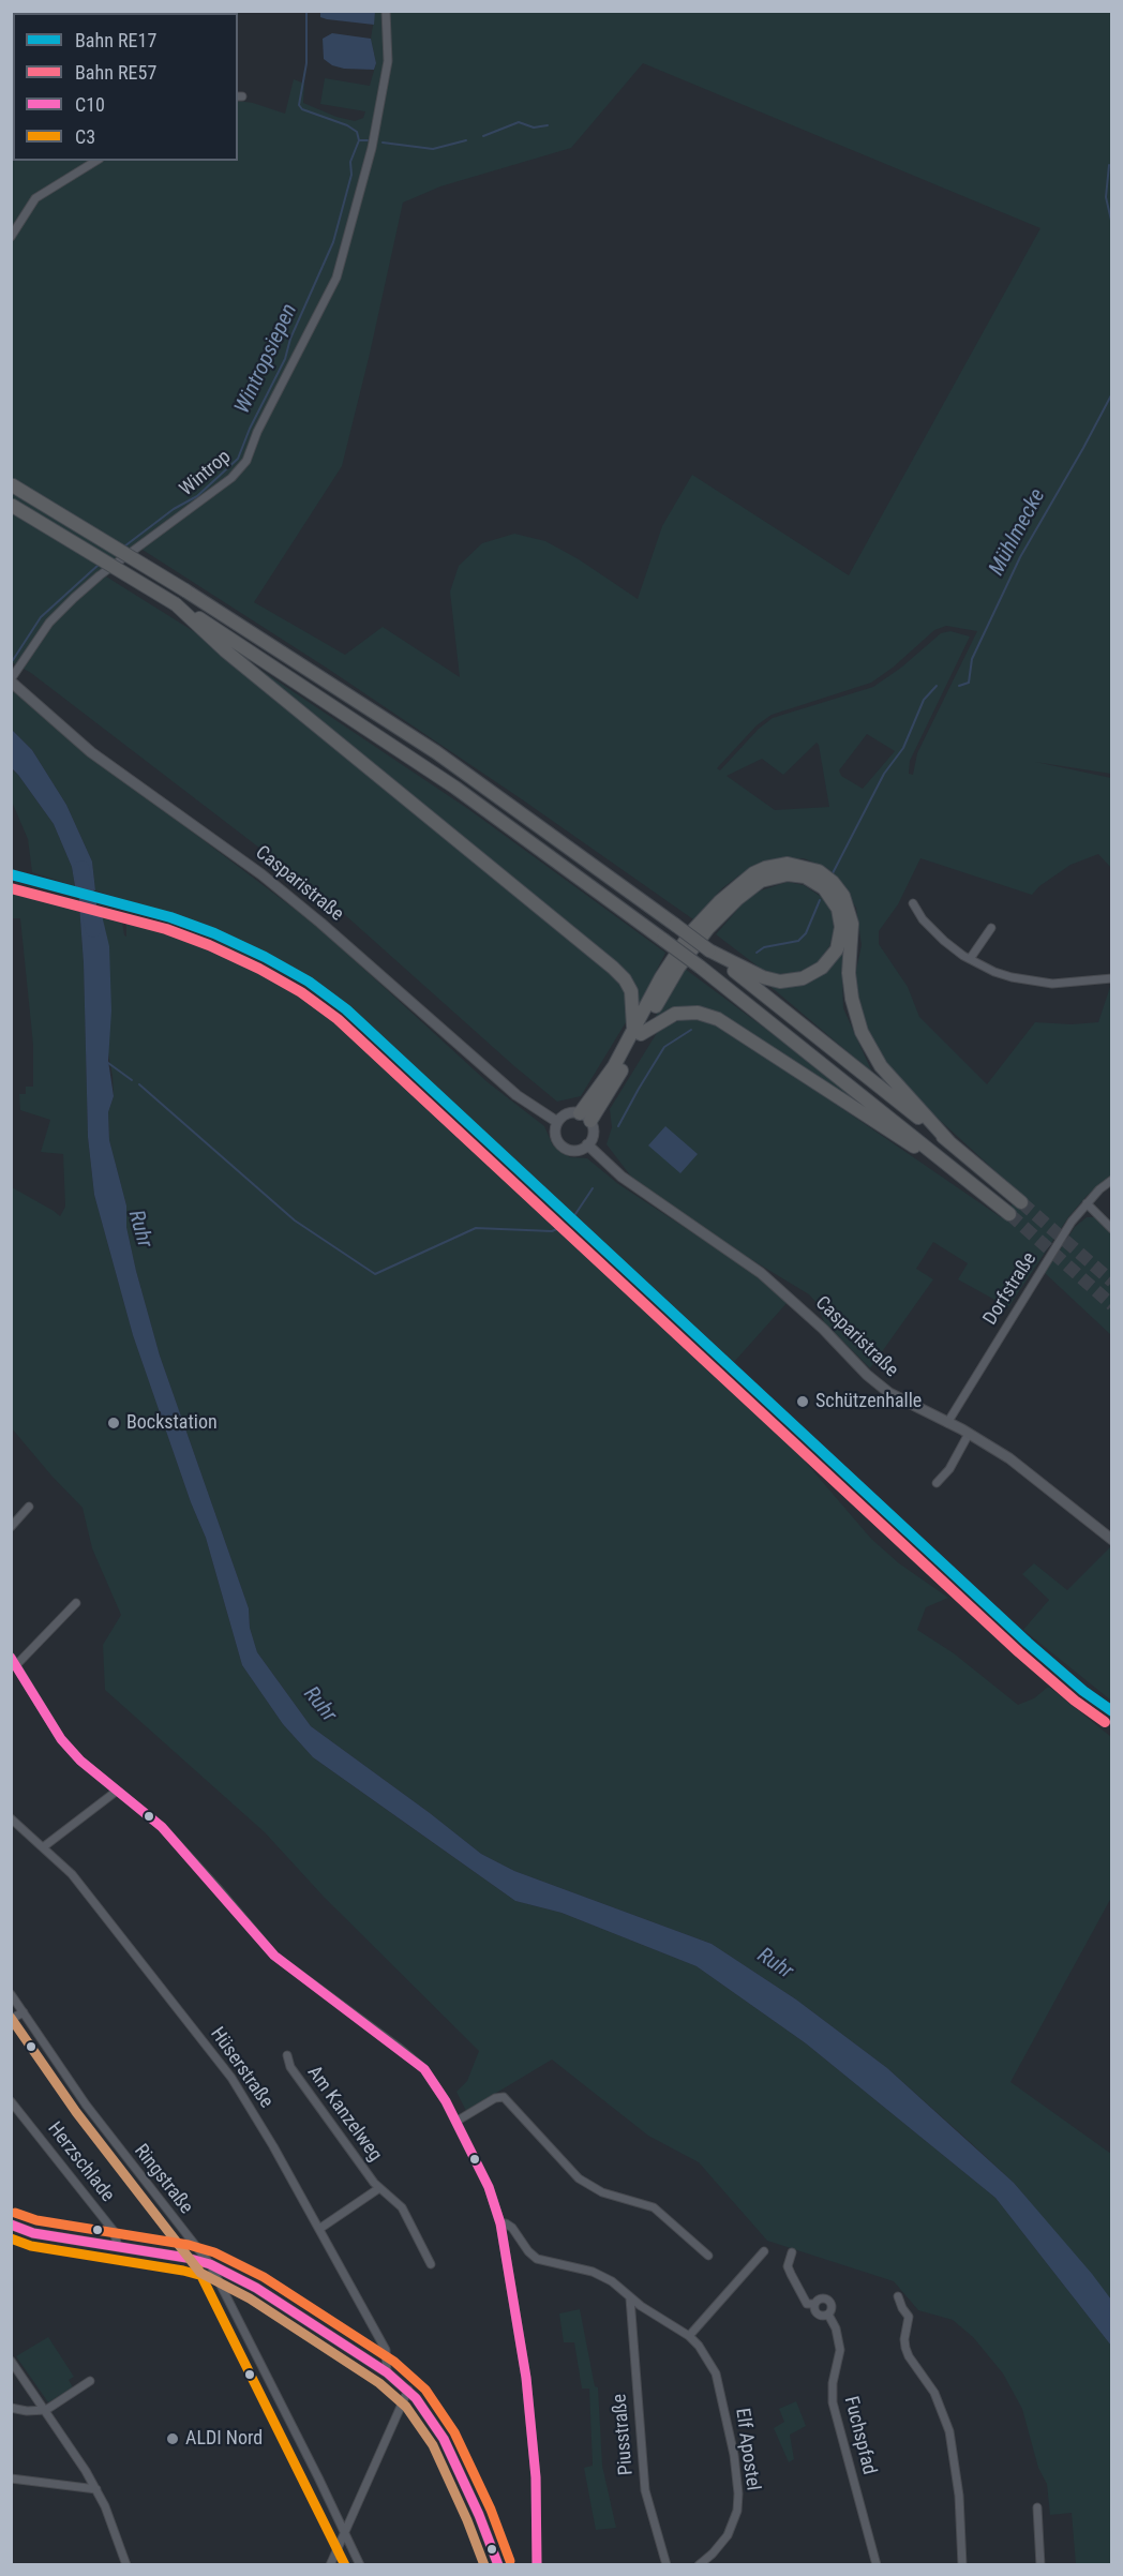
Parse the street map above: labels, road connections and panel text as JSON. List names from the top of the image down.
{
  "streets": {
    "main road": ["Casparistraße"],
    "street": [
      "Wintrop",
      "Dorfstraße",
      "Hüserstraße",
      "Am Kanzelweg",
      "Herzschlade",
      "Ringstraße",
      "Piusstraße",
      "Fuchspfad",
      "Elf Apostel"
    ]
  },
  "crossings": [
    ["Wintrop", "Casparistraße"],
    ["Casparistraße", "Dorfstraße"],
    ["Hüserstraße", "Am Kanzelweg"],
    ["Piusstraße", "Elf Apostel"]
  ],
  "water": ["Wintropsiepen", "Mühlmecke", "Ruhr"],
  "places": ["Schützenhalle", "Bockstation", "ALDI Nord"],
  "lines": [
    "rail line RE17",
    "rail line RE57",
    "transit line C10",
    "transit line C3"
  ],
  "legend": [
    "Bahn RE17",
    "Bahn RE57",
    "C10",
    "C3"
  ]
}
